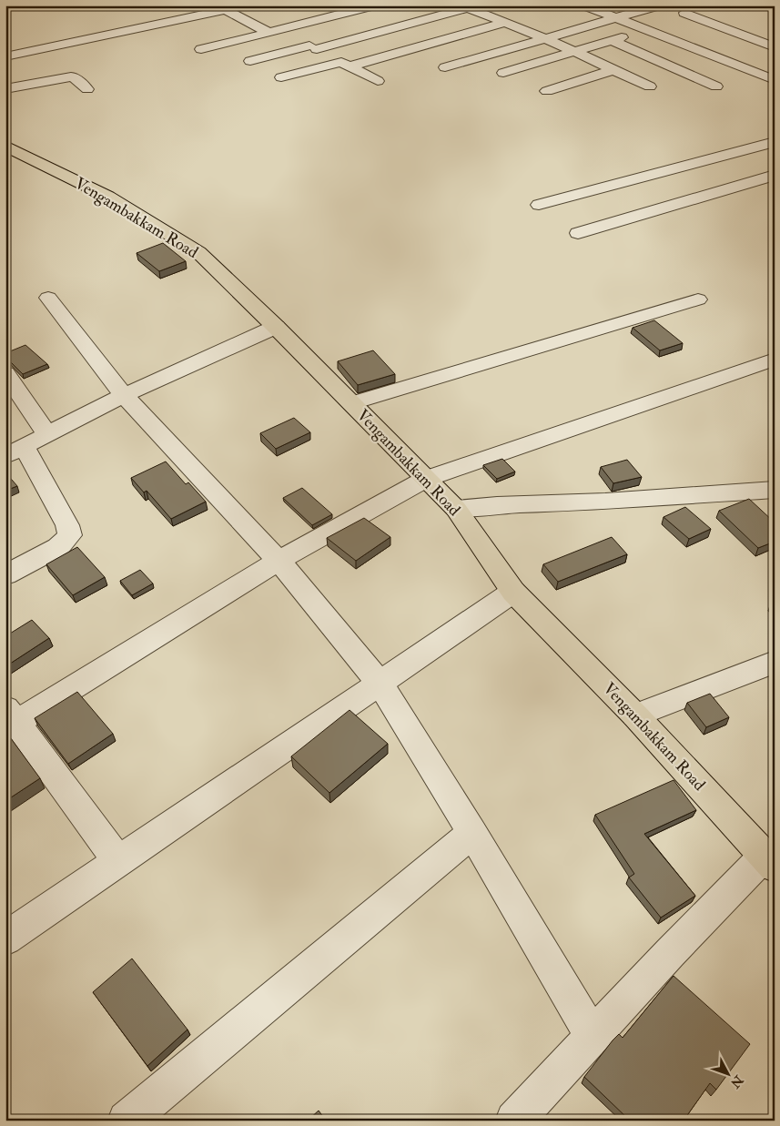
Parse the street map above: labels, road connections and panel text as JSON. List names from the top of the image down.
{
  "streets": {
    "main road": ["Vengambakkam Road"]
  },
  "north": "bottom right"
}
